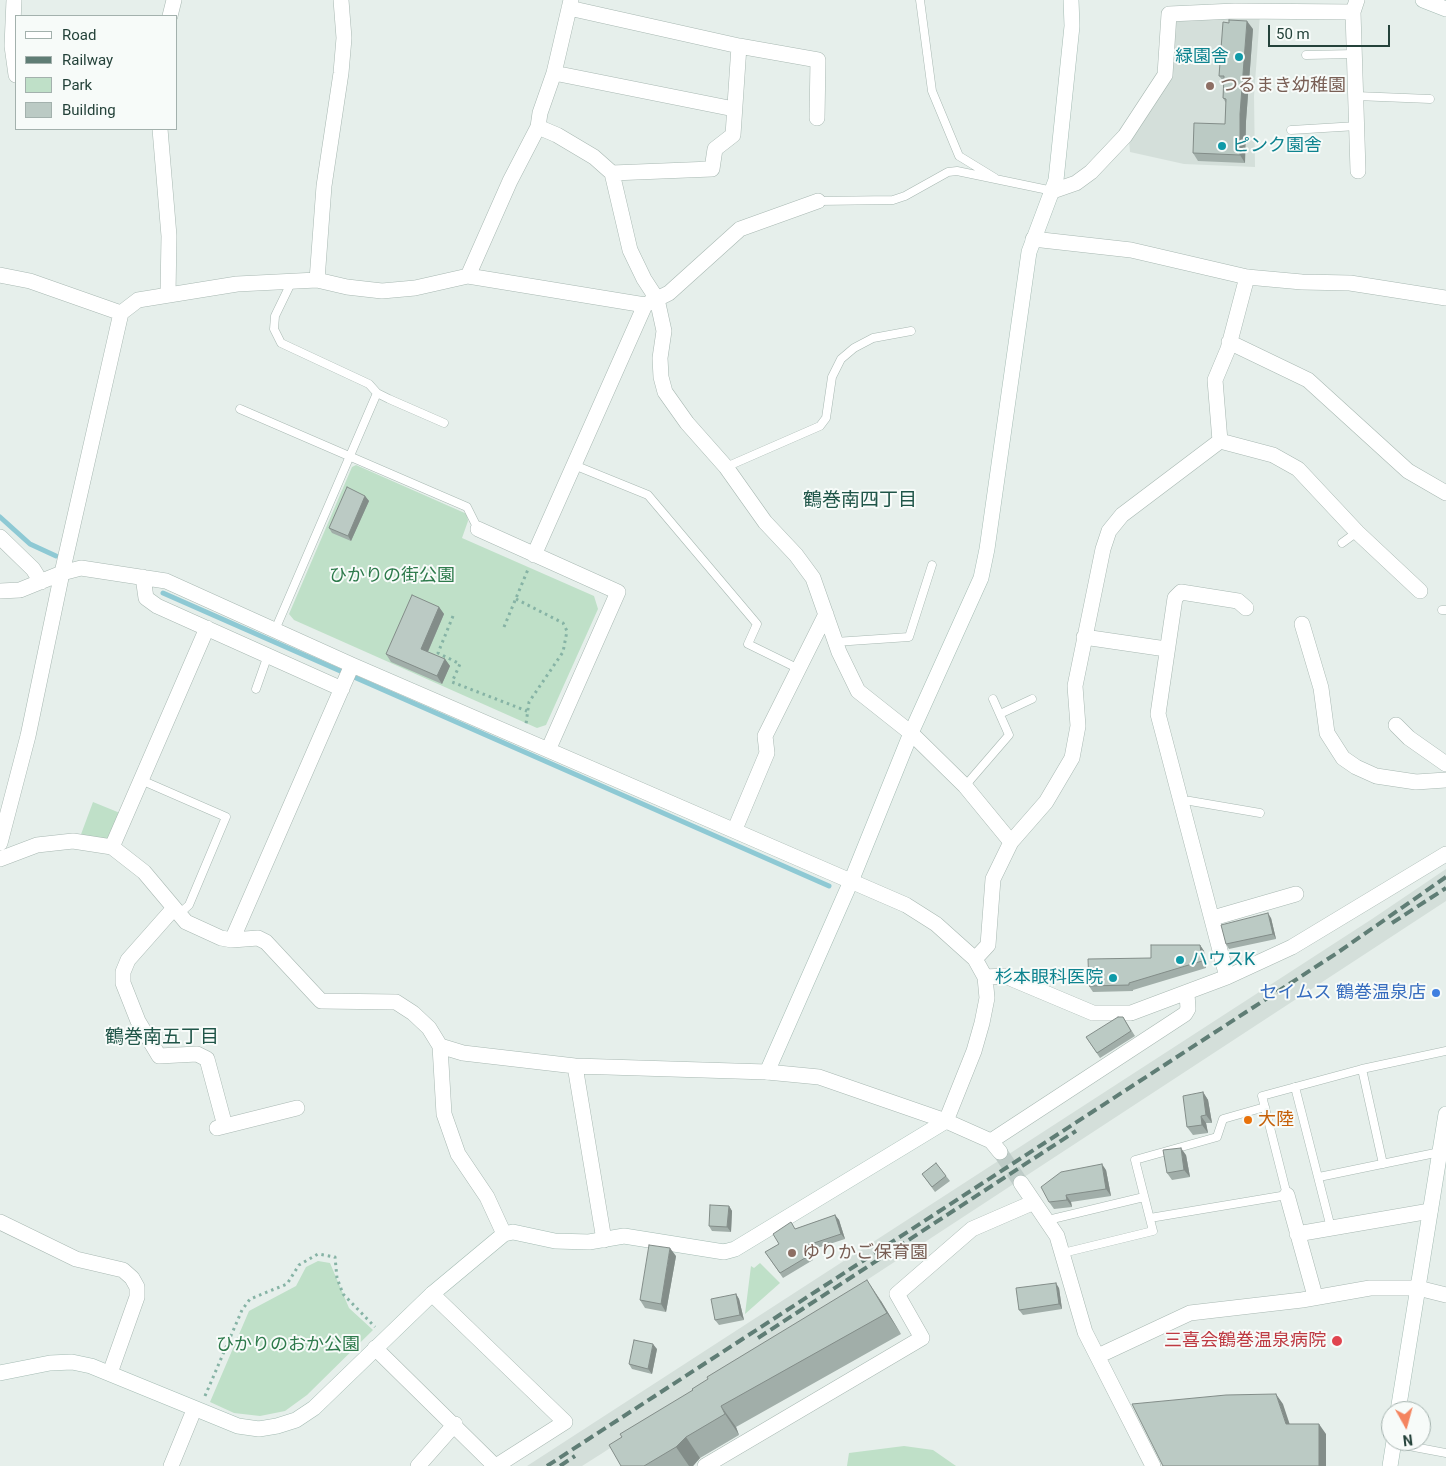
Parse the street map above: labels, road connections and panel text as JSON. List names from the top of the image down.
{
  "districts": ["鶴巻南四丁目", "鶴巻南五丁目"],
  "parks": ["ひかりの街公園", "ひかりのおか公園"],
  "places": [
    "緑園舎",
    "つるまき幼稚園",
    "ピンク園舎",
    "ハウスK",
    "杉本眼科医院",
    "セイムス 鶴巻温泉店",
    "大陸",
    "ゆりかご保育園",
    "三喜会鶴巻温泉病院"
  ],
  "legend": [
    "Road",
    "Railway",
    "Park",
    "Building"
  ],
  "scale_bar": "50 m",
  "north": "bottom"
}
